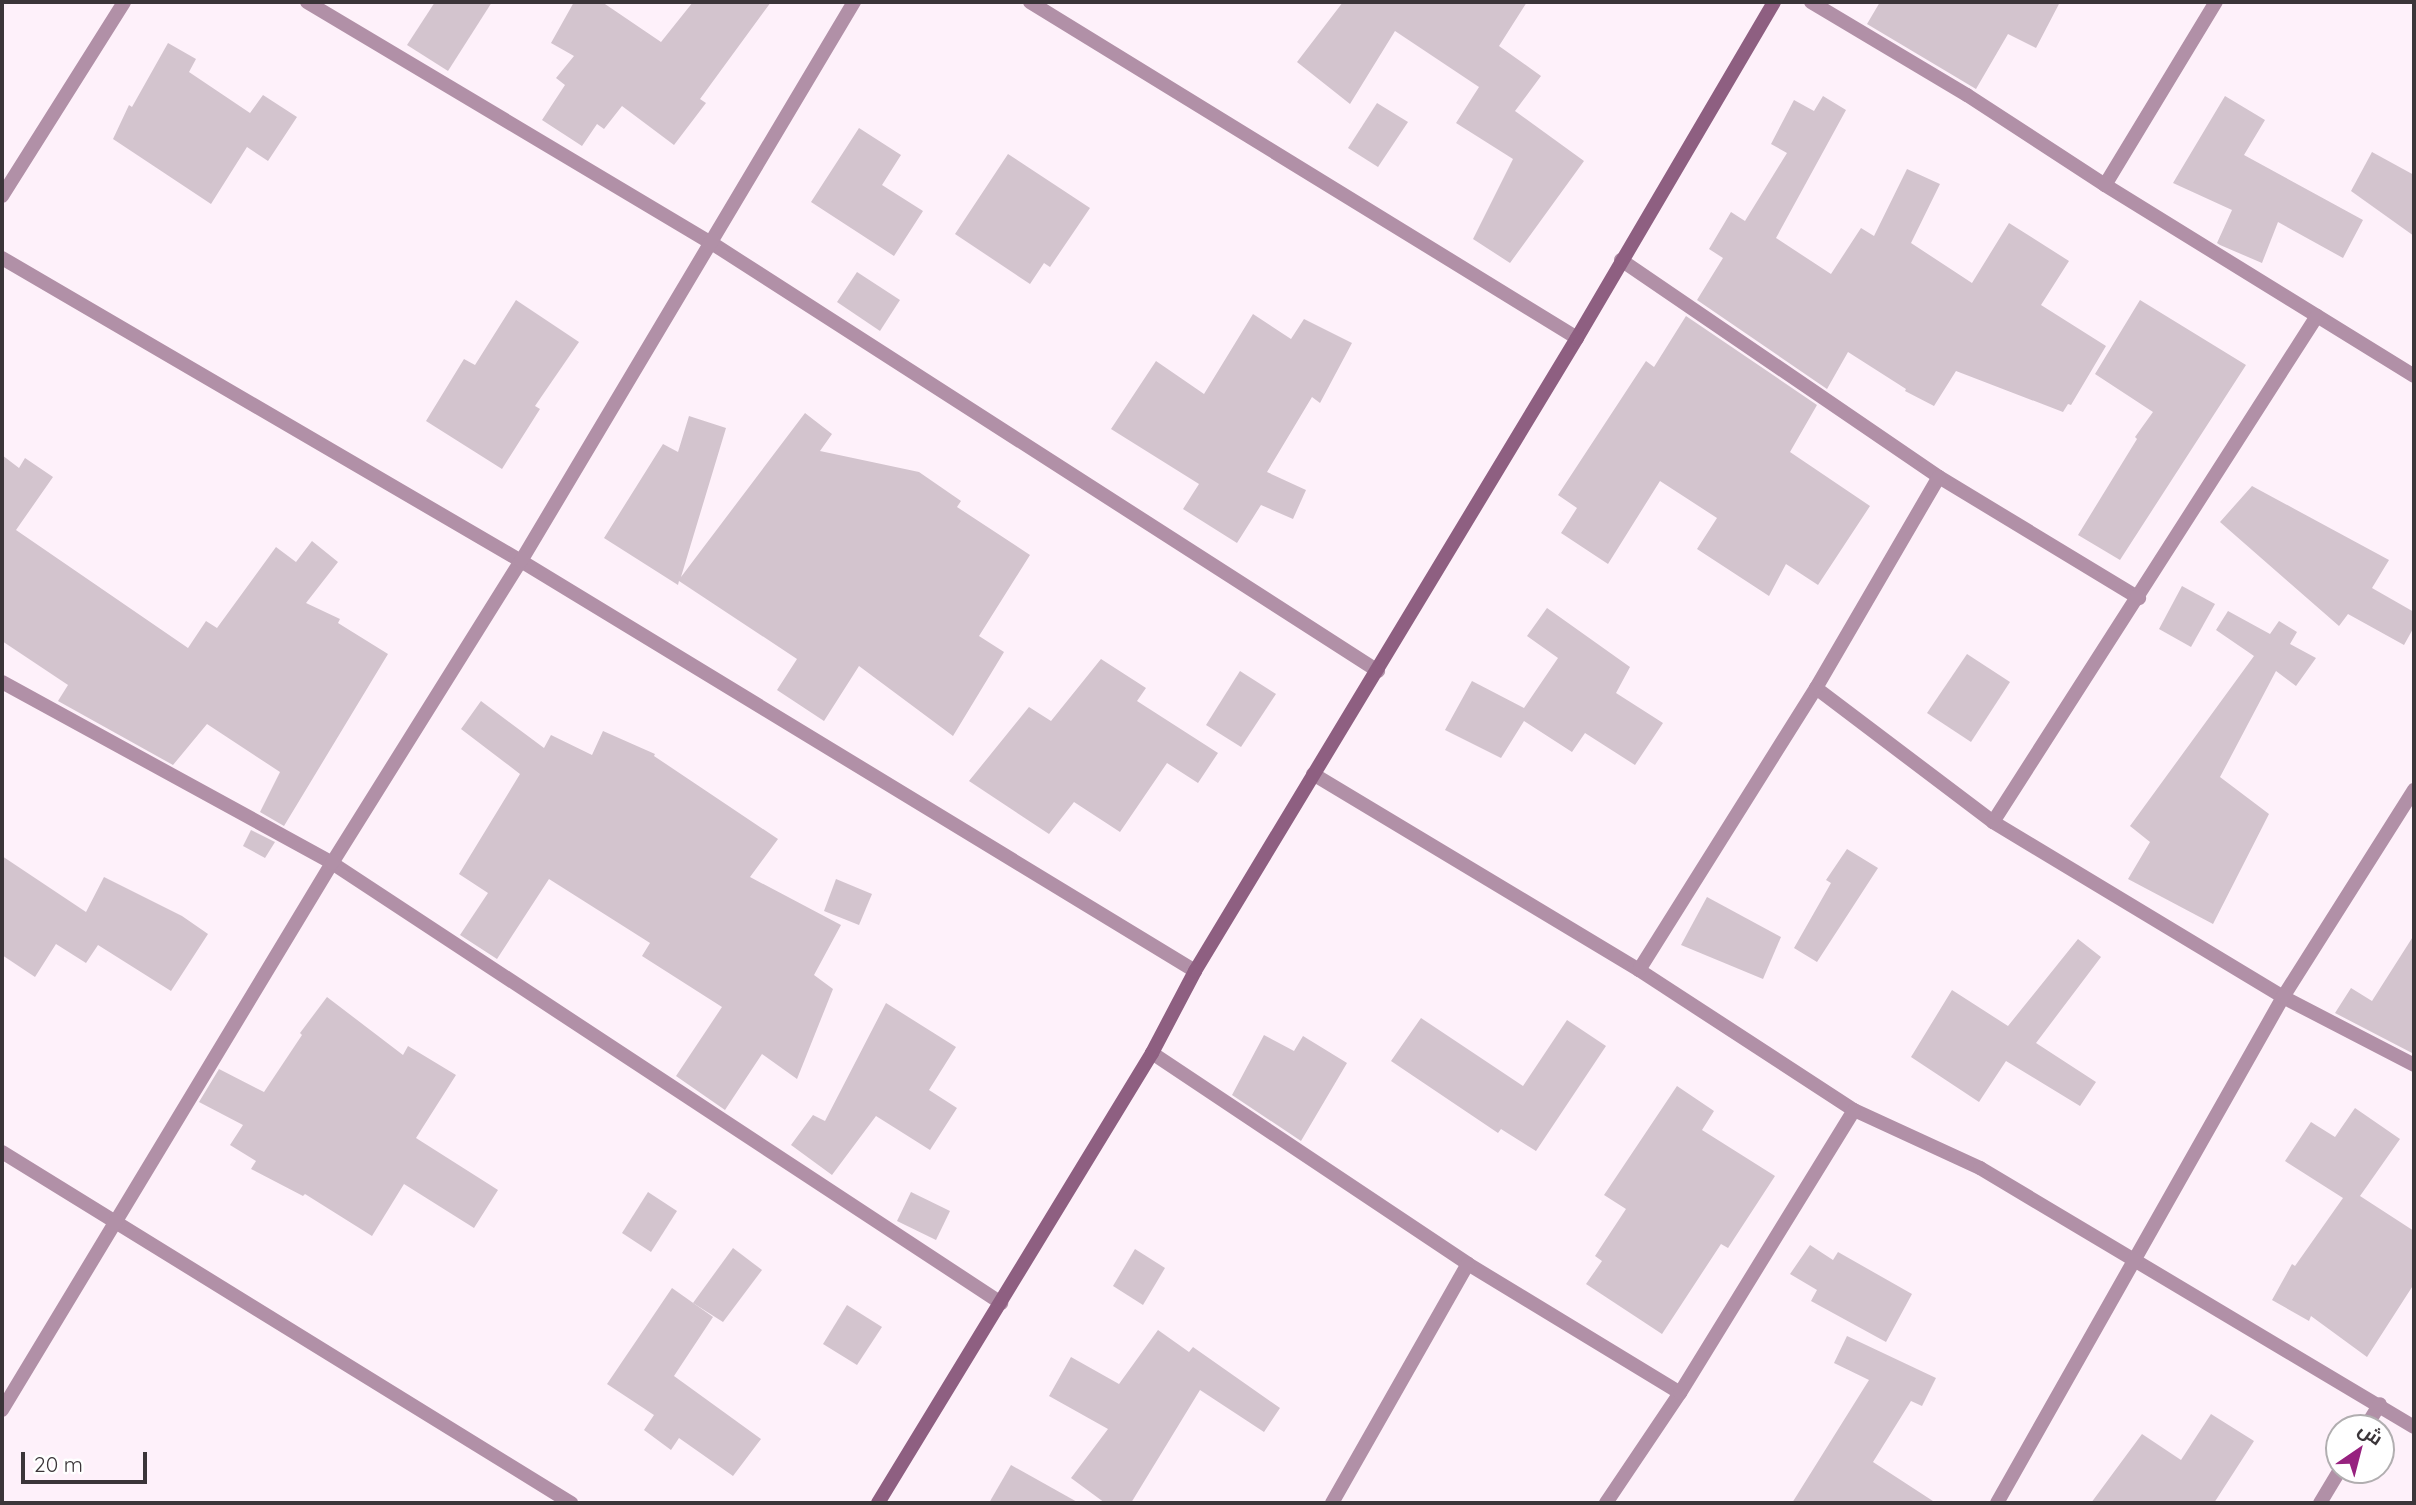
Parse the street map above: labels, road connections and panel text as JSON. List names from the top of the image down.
{
  "scale_bar": "20 m",
  "north": "top right"
}
